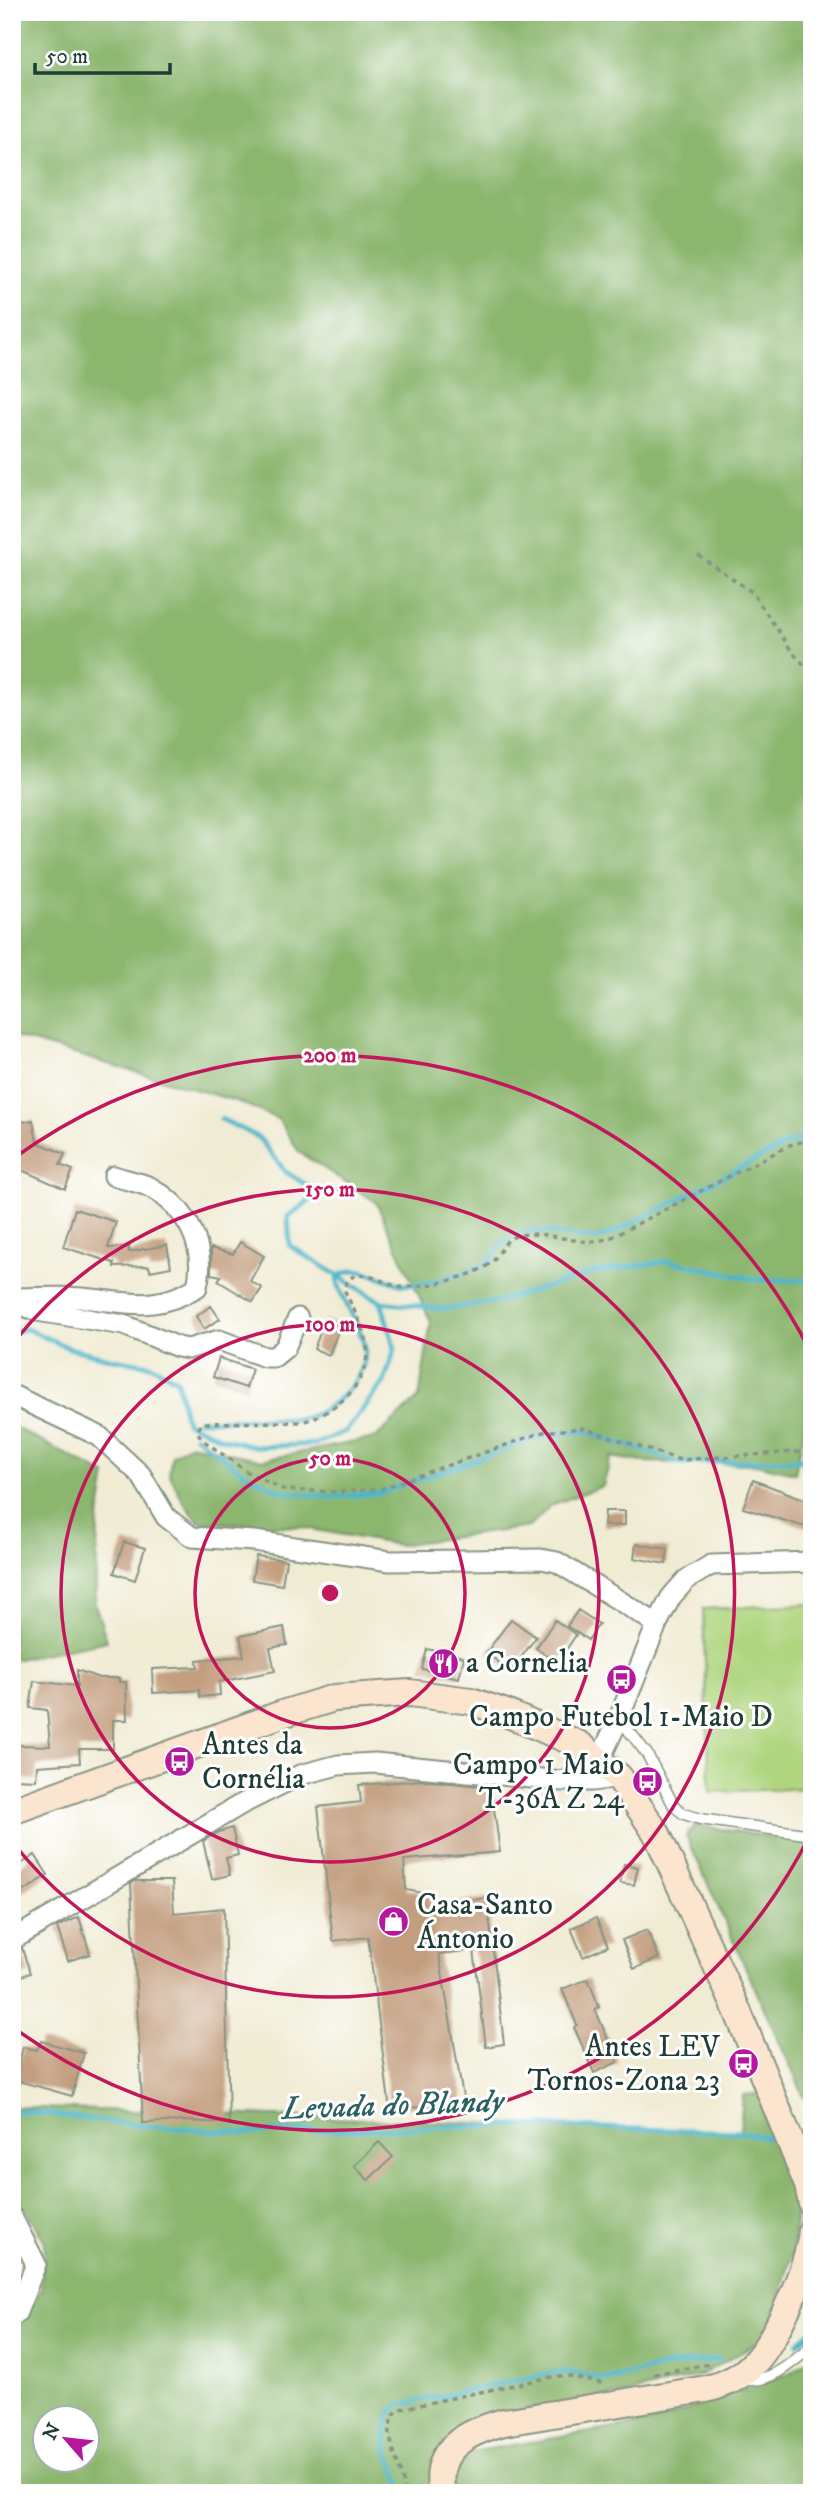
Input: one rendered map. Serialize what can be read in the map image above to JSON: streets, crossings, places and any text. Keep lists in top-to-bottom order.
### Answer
{
  "water": ["Levada do Blandy"],
  "places": {
    "restaurant": ["a Cornelia"],
    "bus stop": [
      "Campo Futebol 1-Maio D",
      "Antes da Cornélia",
      "Campo 1 Maio T-36A Z 24",
      "Antes LEV Tornos-Zona 23"
    ],
    "shop": ["Casa-Santo Ántonio"]
  },
  "scale_bar": "50 m",
  "north": "top left",
  "rings": [
    "200 m",
    "150 m",
    "100 m",
    "50 m"
  ]
}
